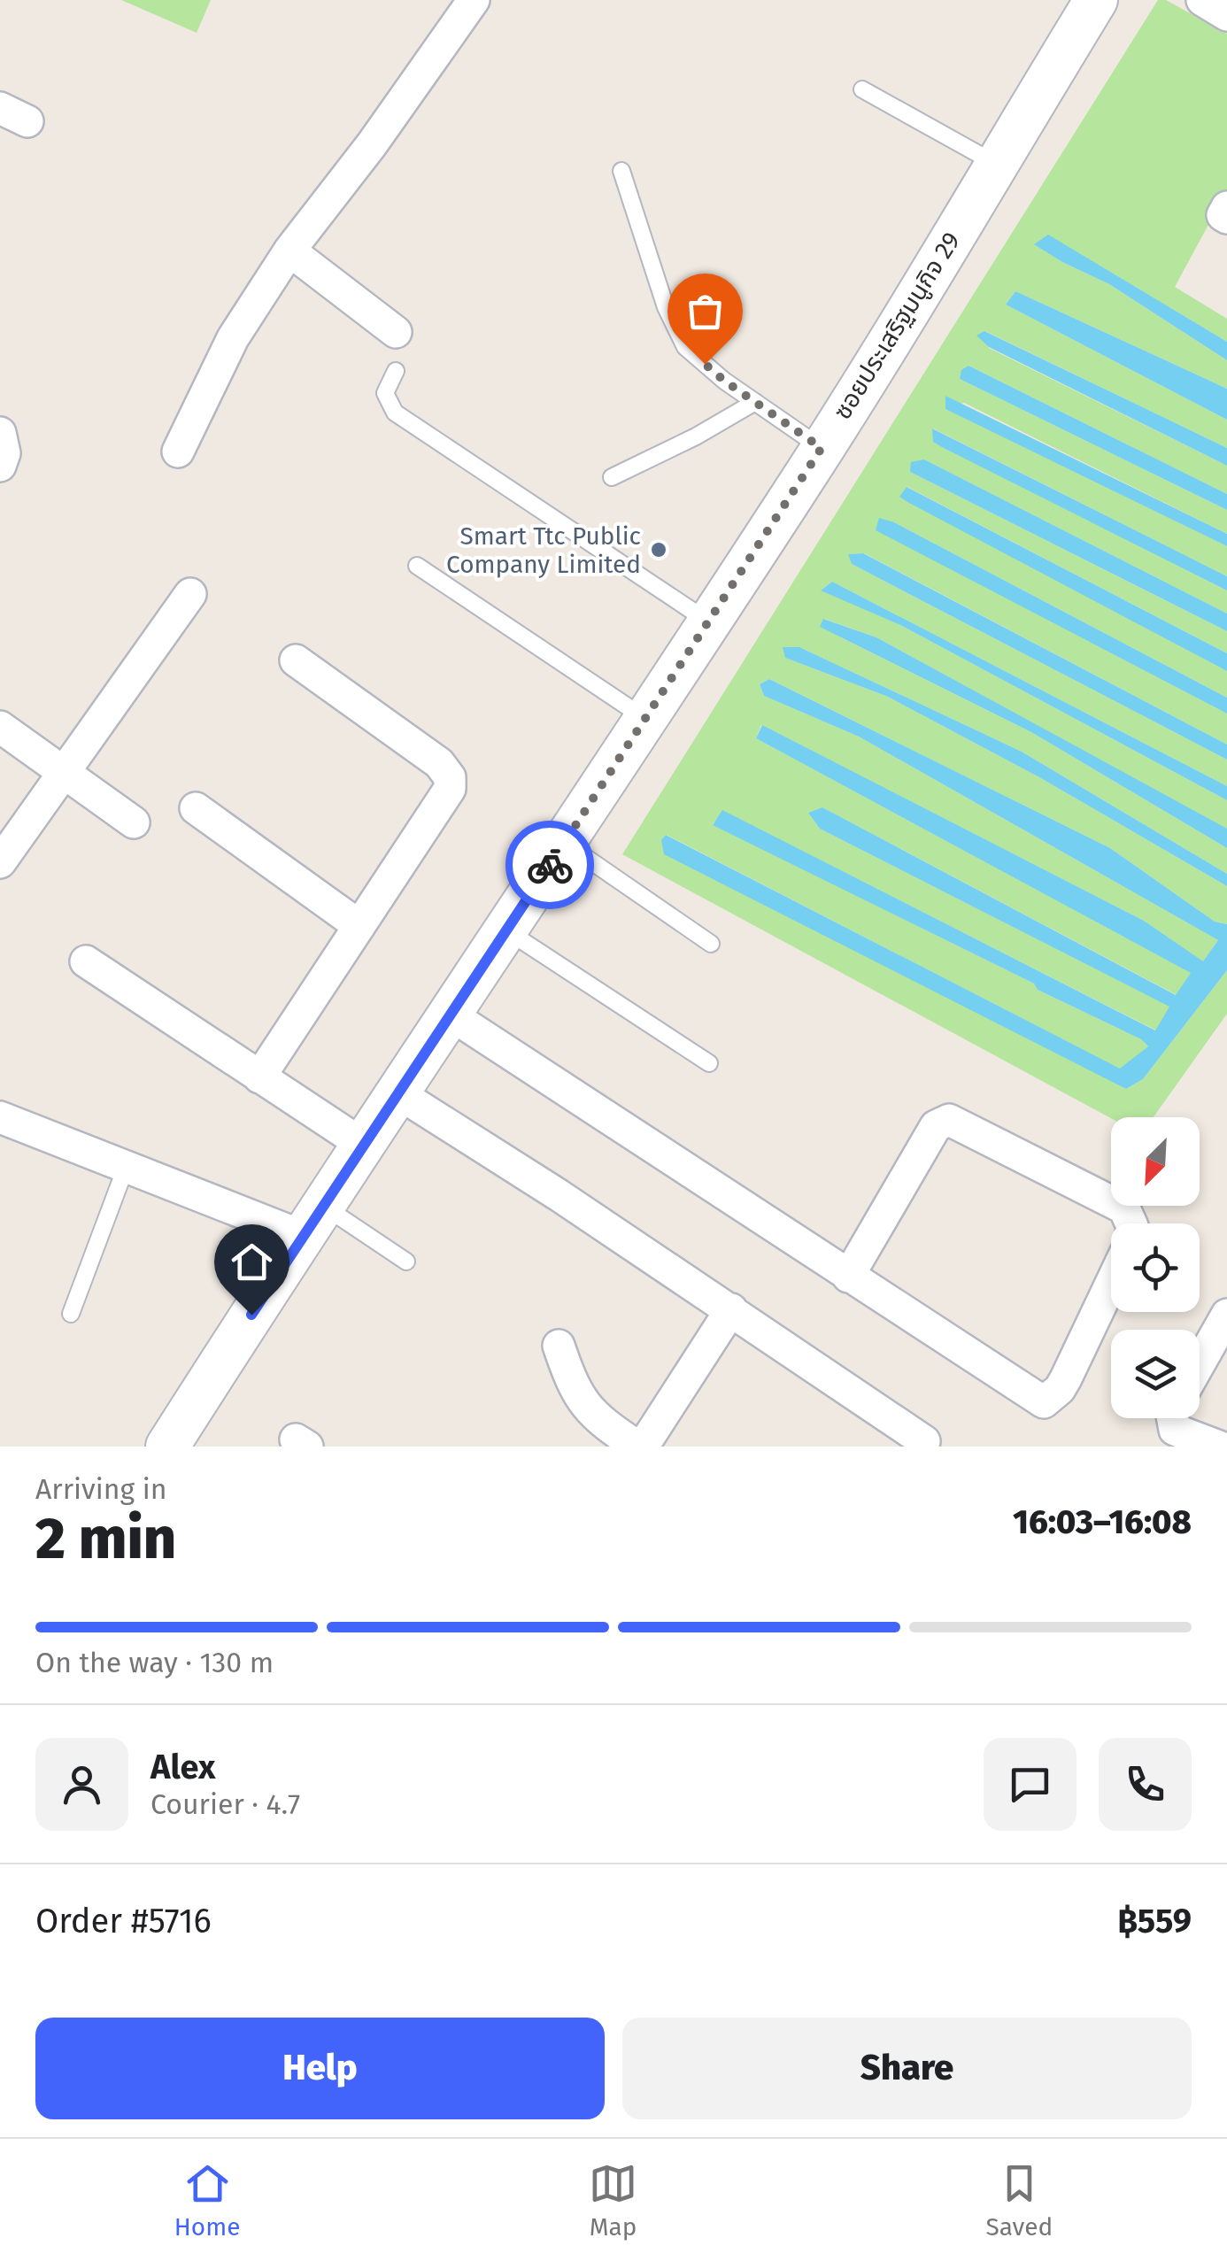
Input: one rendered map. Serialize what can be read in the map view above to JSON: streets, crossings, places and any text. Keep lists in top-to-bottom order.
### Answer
{
  "streets": {
    "street": ["ซอยประเสริฐมนูกิจ 29"]
  },
  "places": ["Smart Ttc Public Company Limited"],
  "north": "bottom left",
  "page": {
    "heading": ["2 min", "Arriving in", "16:03–16:08"],
    "panel": [
      "Alex",
      "Courier · 4.7",
      "Order #5716",
      "฿559"
    ],
    "bar": "On the way · 130 m",
    "buttons": ["Help", "Share"],
    "tabs": ["Home", "Map", "Saved"]
  }
}
